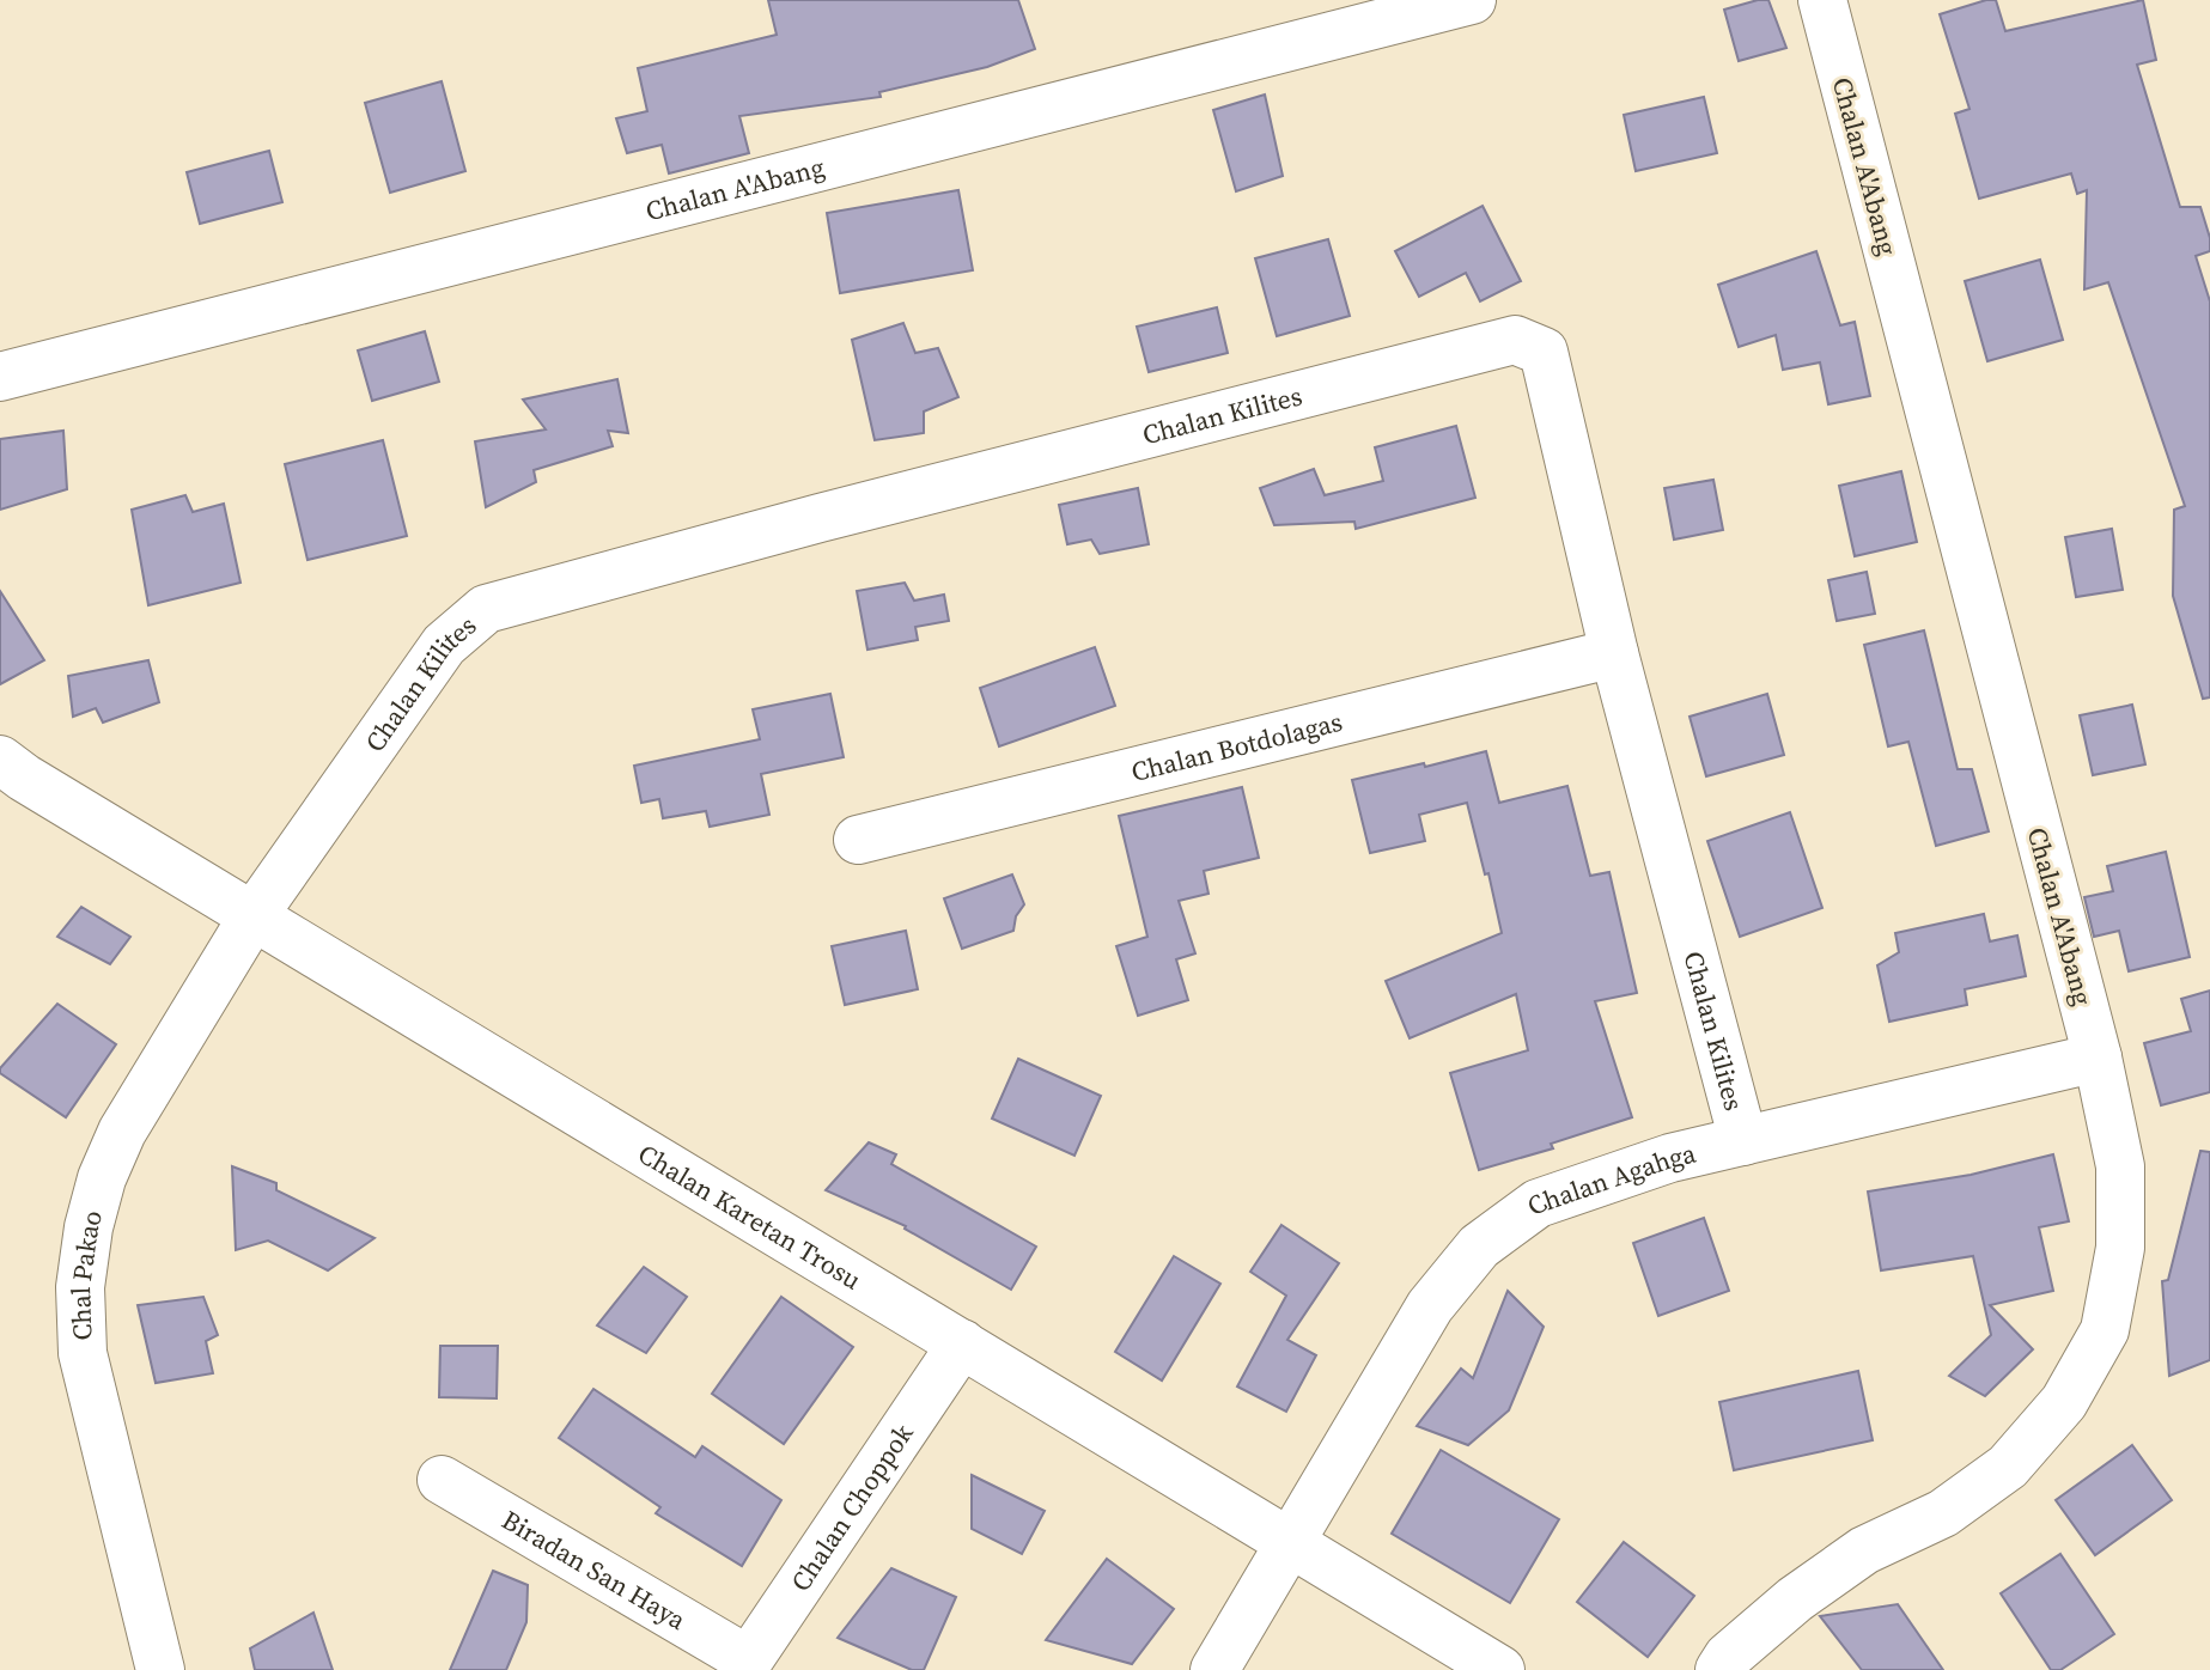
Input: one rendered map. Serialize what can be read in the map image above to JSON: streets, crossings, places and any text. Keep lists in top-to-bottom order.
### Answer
{
  "streets": {
    "street": [
      "Chalan A'Abang",
      "Chalan Kilites",
      "Chalan Botdolagas",
      "Chalan Agahga",
      "Chalan Karetan Trosu",
      "Chal Pakao",
      "Chalan Choppok",
      "Biradan San Haya"
    ]
  },
  "crossings": [
    ["Chalan A'Abang", "Chalan Agahga"],
    ["Chalan Kilites", "Chalan Botdolagas"],
    ["Chalan Kilites", "Chalan Agahga"],
    ["Chalan Kilites", "Chalan Karetan Trosu"],
    ["Chalan Kilites", "Chal Pakao"],
    ["Chalan Agahga", "Chalan Karetan Trosu"],
    ["Chalan Karetan Trosu", "Chal Pakao"],
    ["Chalan Karetan Trosu", "Chalan Choppok"],
    ["Chalan Choppok", "Biradan San Haya"]
  ]
}
